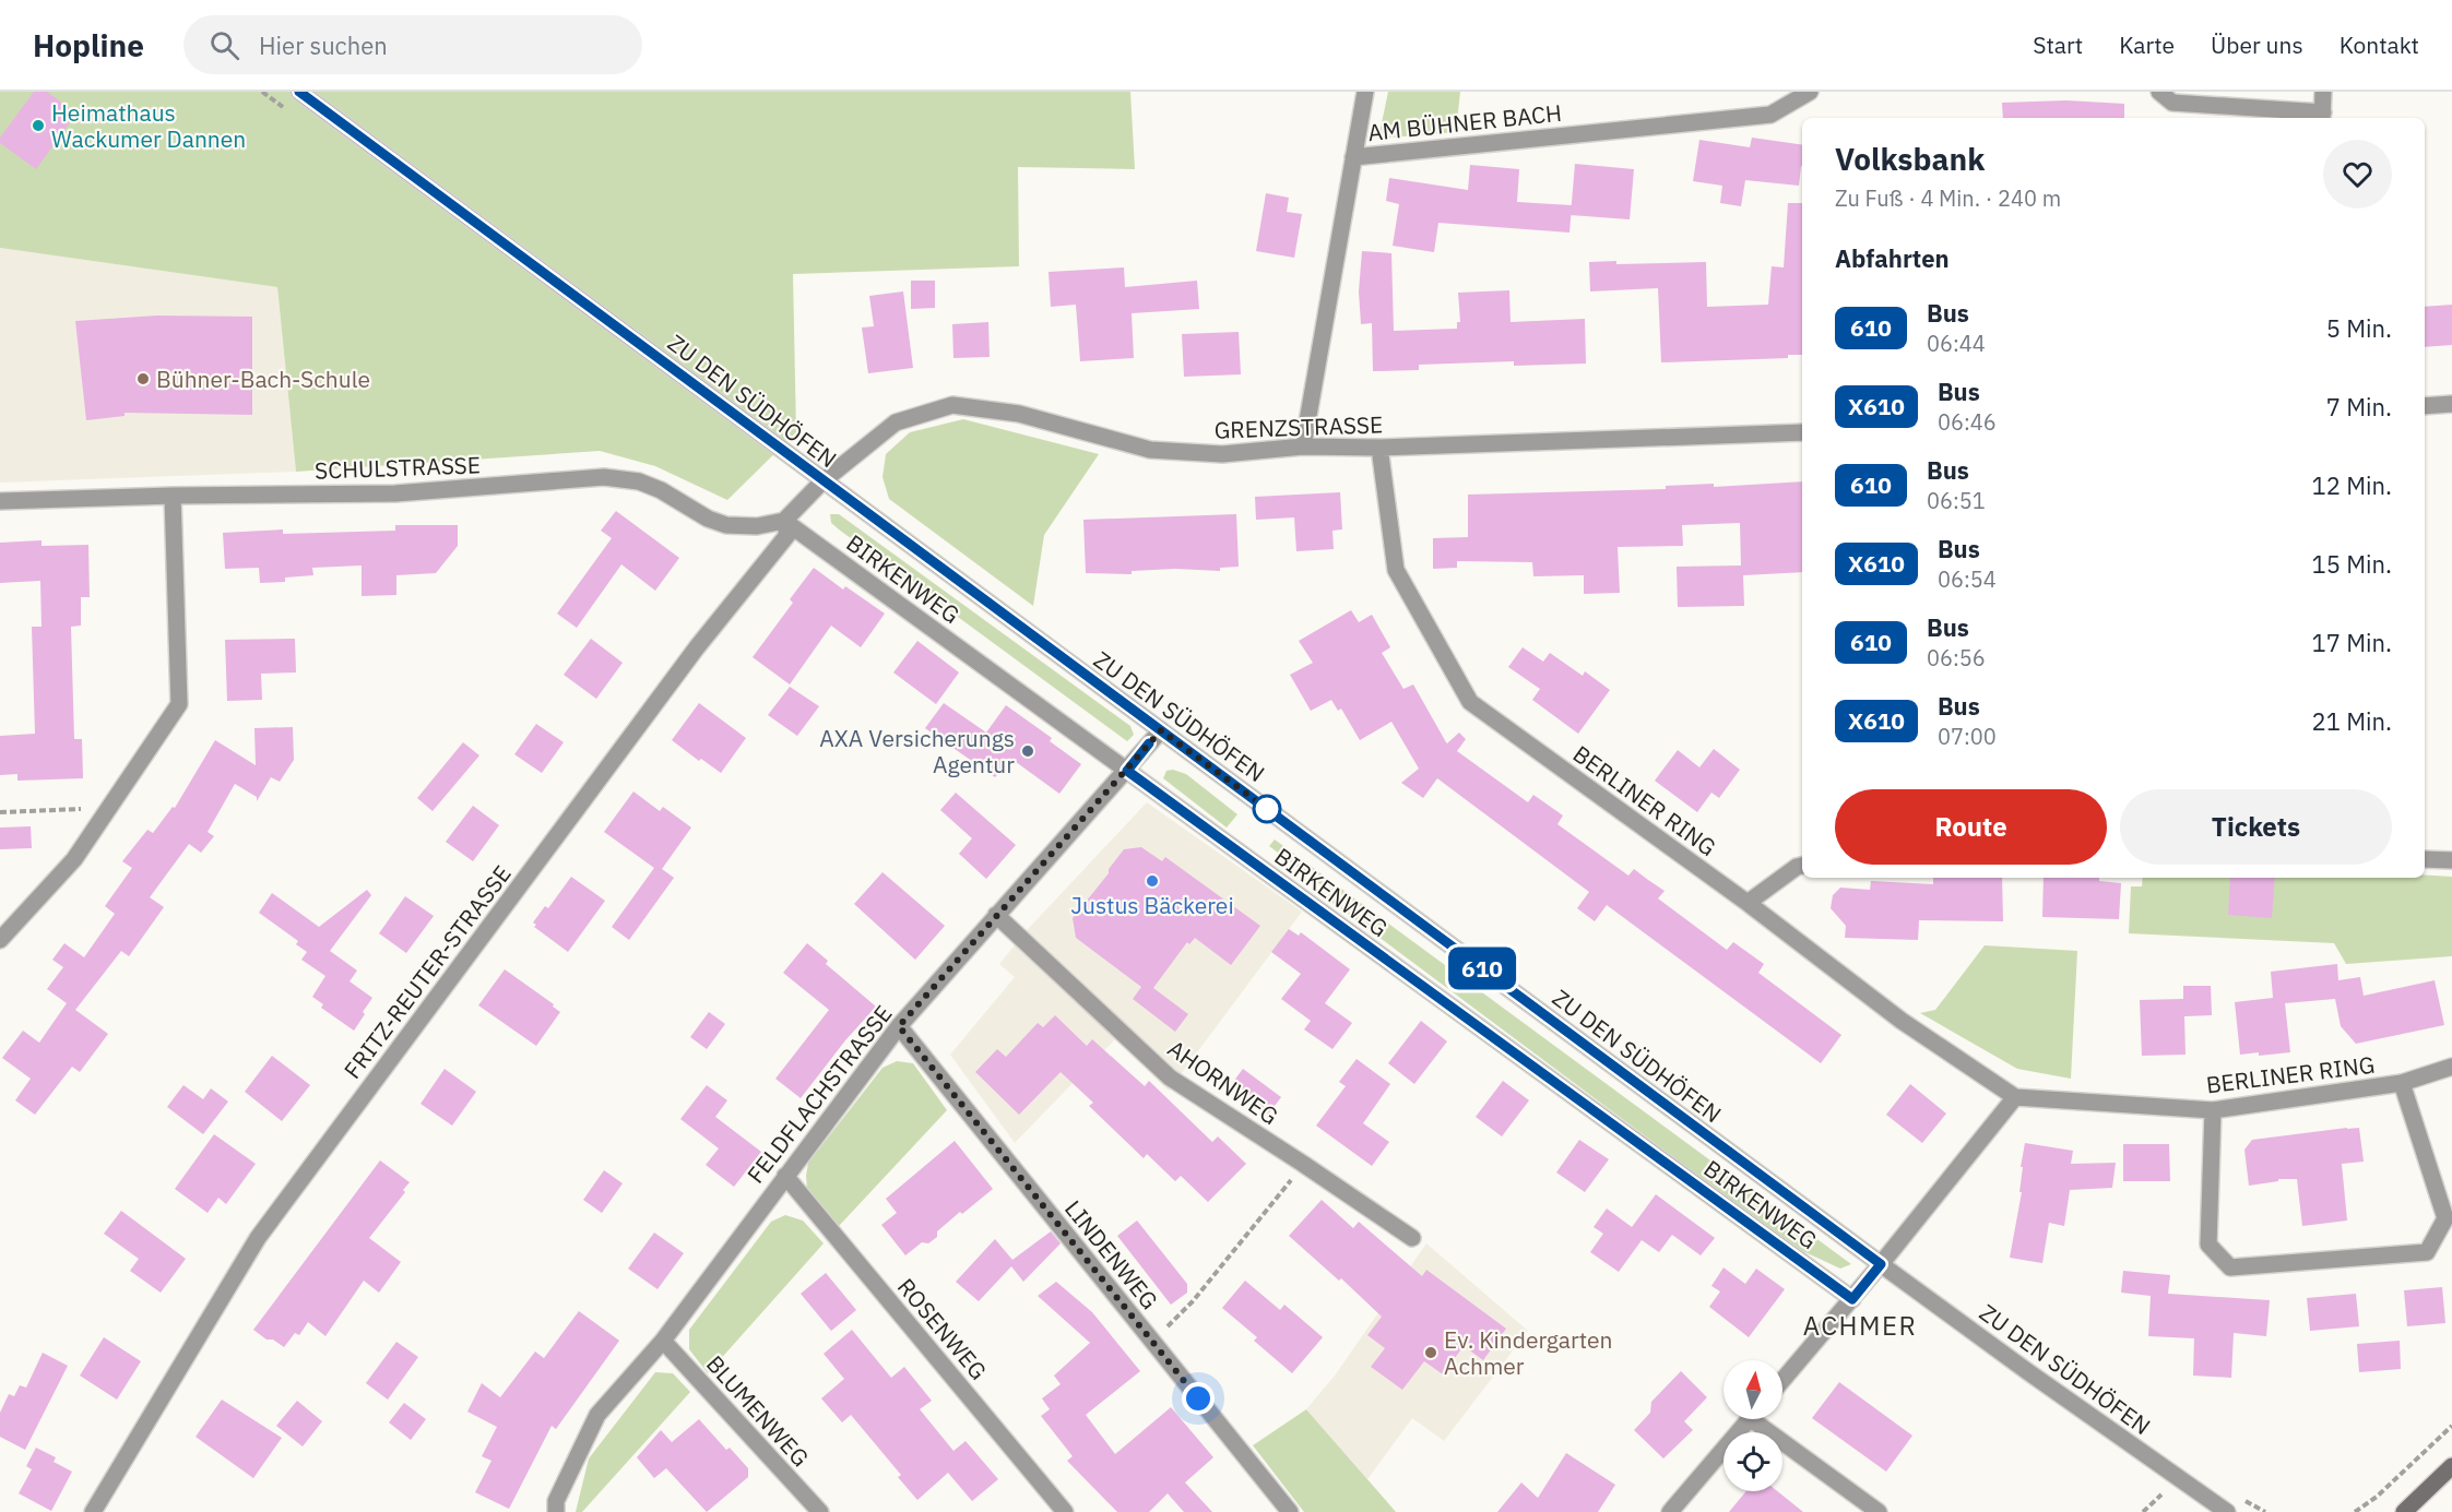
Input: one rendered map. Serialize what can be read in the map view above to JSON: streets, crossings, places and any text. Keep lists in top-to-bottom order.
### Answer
{
  "streets": {
    "street": [
      "AM BÜHNER BACH",
      "ZU DEN SÜDHÖFEN",
      "GRENZSTRASSE",
      "SCHULSTRASSE",
      "BIRKENWEG",
      "BERLINER RING",
      "FRITZ-REUTER-STRASSE",
      "AHORNWEG",
      "FELDFLACHSTRASSE",
      "LINDENWEG",
      "ROSENWEG",
      "BLUMENWEG"
    ]
  },
  "crossings": [
    ["AM BÜHNER BACH", "GRENZSTRASSE"],
    ["ZU DEN SÜDHÖFEN", "GRENZSTRASSE"],
    ["ZU DEN SÜDHÖFEN", "FRITZ-REUTER-STRASSE"],
    ["ZU DEN SÜDHÖFEN", "FELDFLACHSTRASSE"],
    ["GRENZSTRASSE", "BERLINER RING"],
    ["GRENZSTRASSE", "FRITZ-REUTER-STRASSE"],
    ["SCHULSTRASSE", "BIRKENWEG"],
    ["SCHULSTRASSE", "FRITZ-REUTER-STRASSE"],
    ["BIRKENWEG", "FRITZ-REUTER-STRASSE"],
    ["BIRKENWEG", "FELDFLACHSTRASSE"],
    ["AHORNWEG", "FELDFLACHSTRASSE"],
    ["FELDFLACHSTRASSE", "LINDENWEG"],
    ["FELDFLACHSTRASSE", "ROSENWEG"],
    ["FELDFLACHSTRASSE", "BLUMENWEG"]
  ],
  "districts": ["ACHMER"],
  "places": [
    "Heimathaus Wackumer Dannen",
    "Bühner-Bach-Schule",
    "AXA Versicherungs Agentur",
    "Justus Bäckerei",
    "Ev. Kindergarten Achmer"
  ],
  "lines": ["bus line 610"],
  "north": "top",
  "page": {
    "header": "Hopline",
    "search": "Hier suchen",
    "nav": [
      "Start",
      "Karte",
      "Über uns",
      "Kontakt"
    ],
    "on_map": "610",
    "heading": [
      ["Volksbank", "Zu Fuß · 4 Min. · 240 m"],
      "Abfahrten"
    ],
    "list": [
      {
        "mark": "610",
        "name": "Bus",
        "note": "06:44",
        "value": "5 Min."
      },
      {
        "mark": "X610",
        "name": "Bus",
        "note": "06:46",
        "value": "7 Min."
      },
      {
        "mark": "610",
        "name": "Bus",
        "note": "06:51",
        "value": "12 Min."
      },
      {
        "mark": "X610",
        "name": "Bus",
        "note": "06:54",
        "value": "15 Min."
      },
      {
        "mark": "610",
        "name": "Bus",
        "note": "06:56",
        "value": "17 Min."
      },
      {
        "mark": "X610",
        "name": "Bus",
        "note": "07:00",
        "value": "21 Min."
      }
    ],
    "buttons": ["Route", "Tickets"]
  }
}
